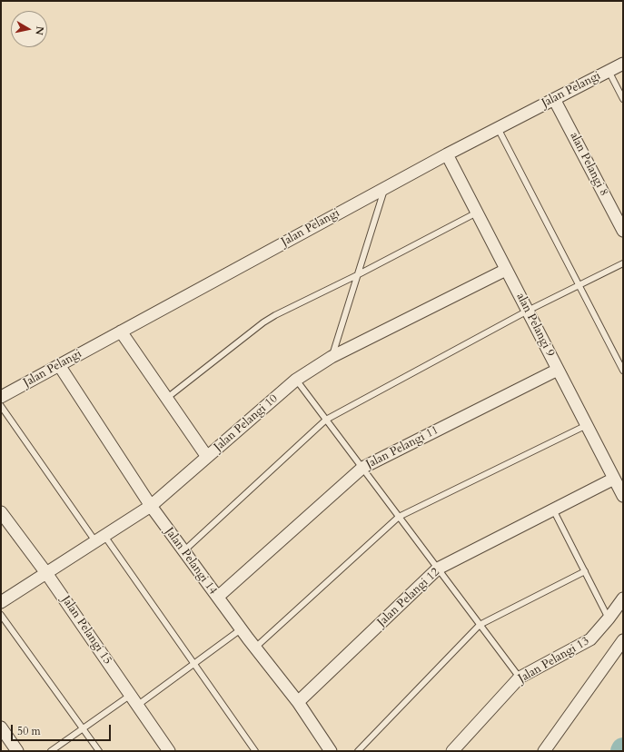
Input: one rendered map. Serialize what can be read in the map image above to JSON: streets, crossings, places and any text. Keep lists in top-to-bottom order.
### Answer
{
  "streets": {
    "street": [
      "Jalan Pelangi",
      "alan Pelangi 8",
      "alan Pelangi 9",
      "Jalan Pelangi 10",
      "Jalan Pelangi 11",
      "Jalan Pelangi 14",
      "Jalan Pelangi 12",
      "Jalan Pelangi 15",
      "Jalan Pelangi 13"
    ]
  },
  "crossings": [
    ["Jalan Pelangi", "alan Pelangi 8"],
    ["Jalan Pelangi", "alan Pelangi 9"],
    ["Jalan Pelangi", "Jalan Pelangi 14"],
    ["alan Pelangi 9", "Jalan Pelangi 10"],
    ["alan Pelangi 9", "Jalan Pelangi 11"],
    ["alan Pelangi 9", "Jalan Pelangi 12"],
    ["Jalan Pelangi 10", "Jalan Pelangi 14"],
    ["Jalan Pelangi 10", "Jalan Pelangi 15"],
    ["Jalan Pelangi 11", "Jalan Pelangi 14"],
    ["Jalan Pelangi 14", "Jalan Pelangi 12"]
  ],
  "scale_bar": "50 m",
  "north": "right"
}
